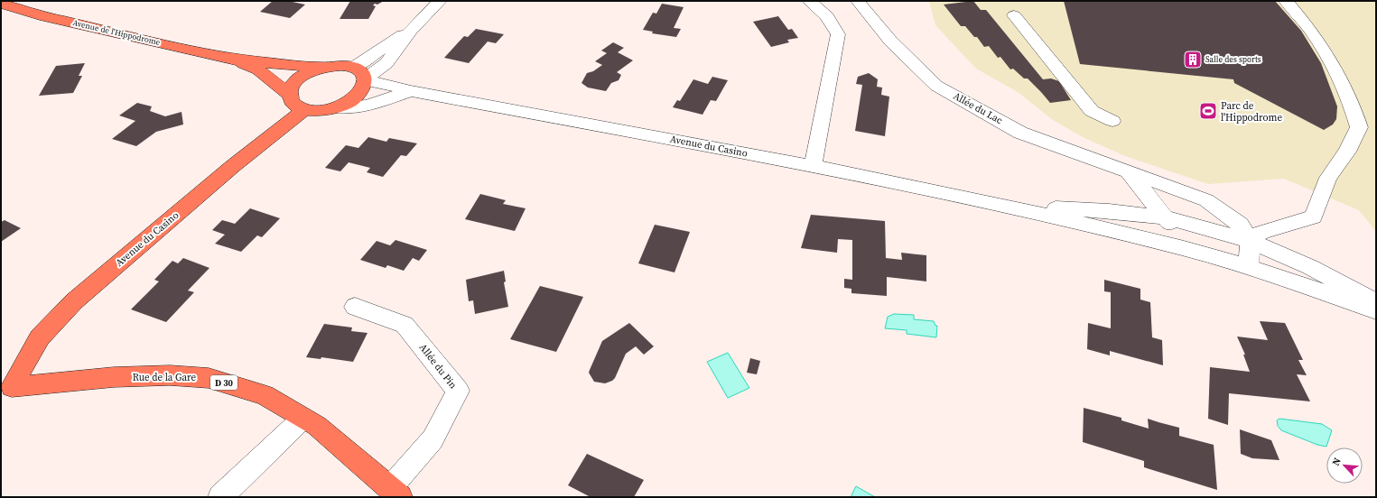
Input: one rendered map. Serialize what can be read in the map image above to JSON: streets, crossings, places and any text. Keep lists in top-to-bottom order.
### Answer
{
  "streets": {
    "main road": [
      "Avenue de l'Hippodrome",
      "Avenue du Casino",
      "Rue de la Gare",
      "D 30"
    ],
    "street": ["Allée du Lac", "Allée du Pin"]
  },
  "crossings": [
    ["Avenue de l'Hippodrome", "Avenue du Casino"],
    ["Avenue du Casino", "Rue de la Gare"],
    ["Allée du Pin", "Rue de la Gare"]
  ],
  "places": {
    "building": ["Salle des sports"],
    "sports": ["Parc de l'Hippodrome"]
  },
  "north": "top left"
}
